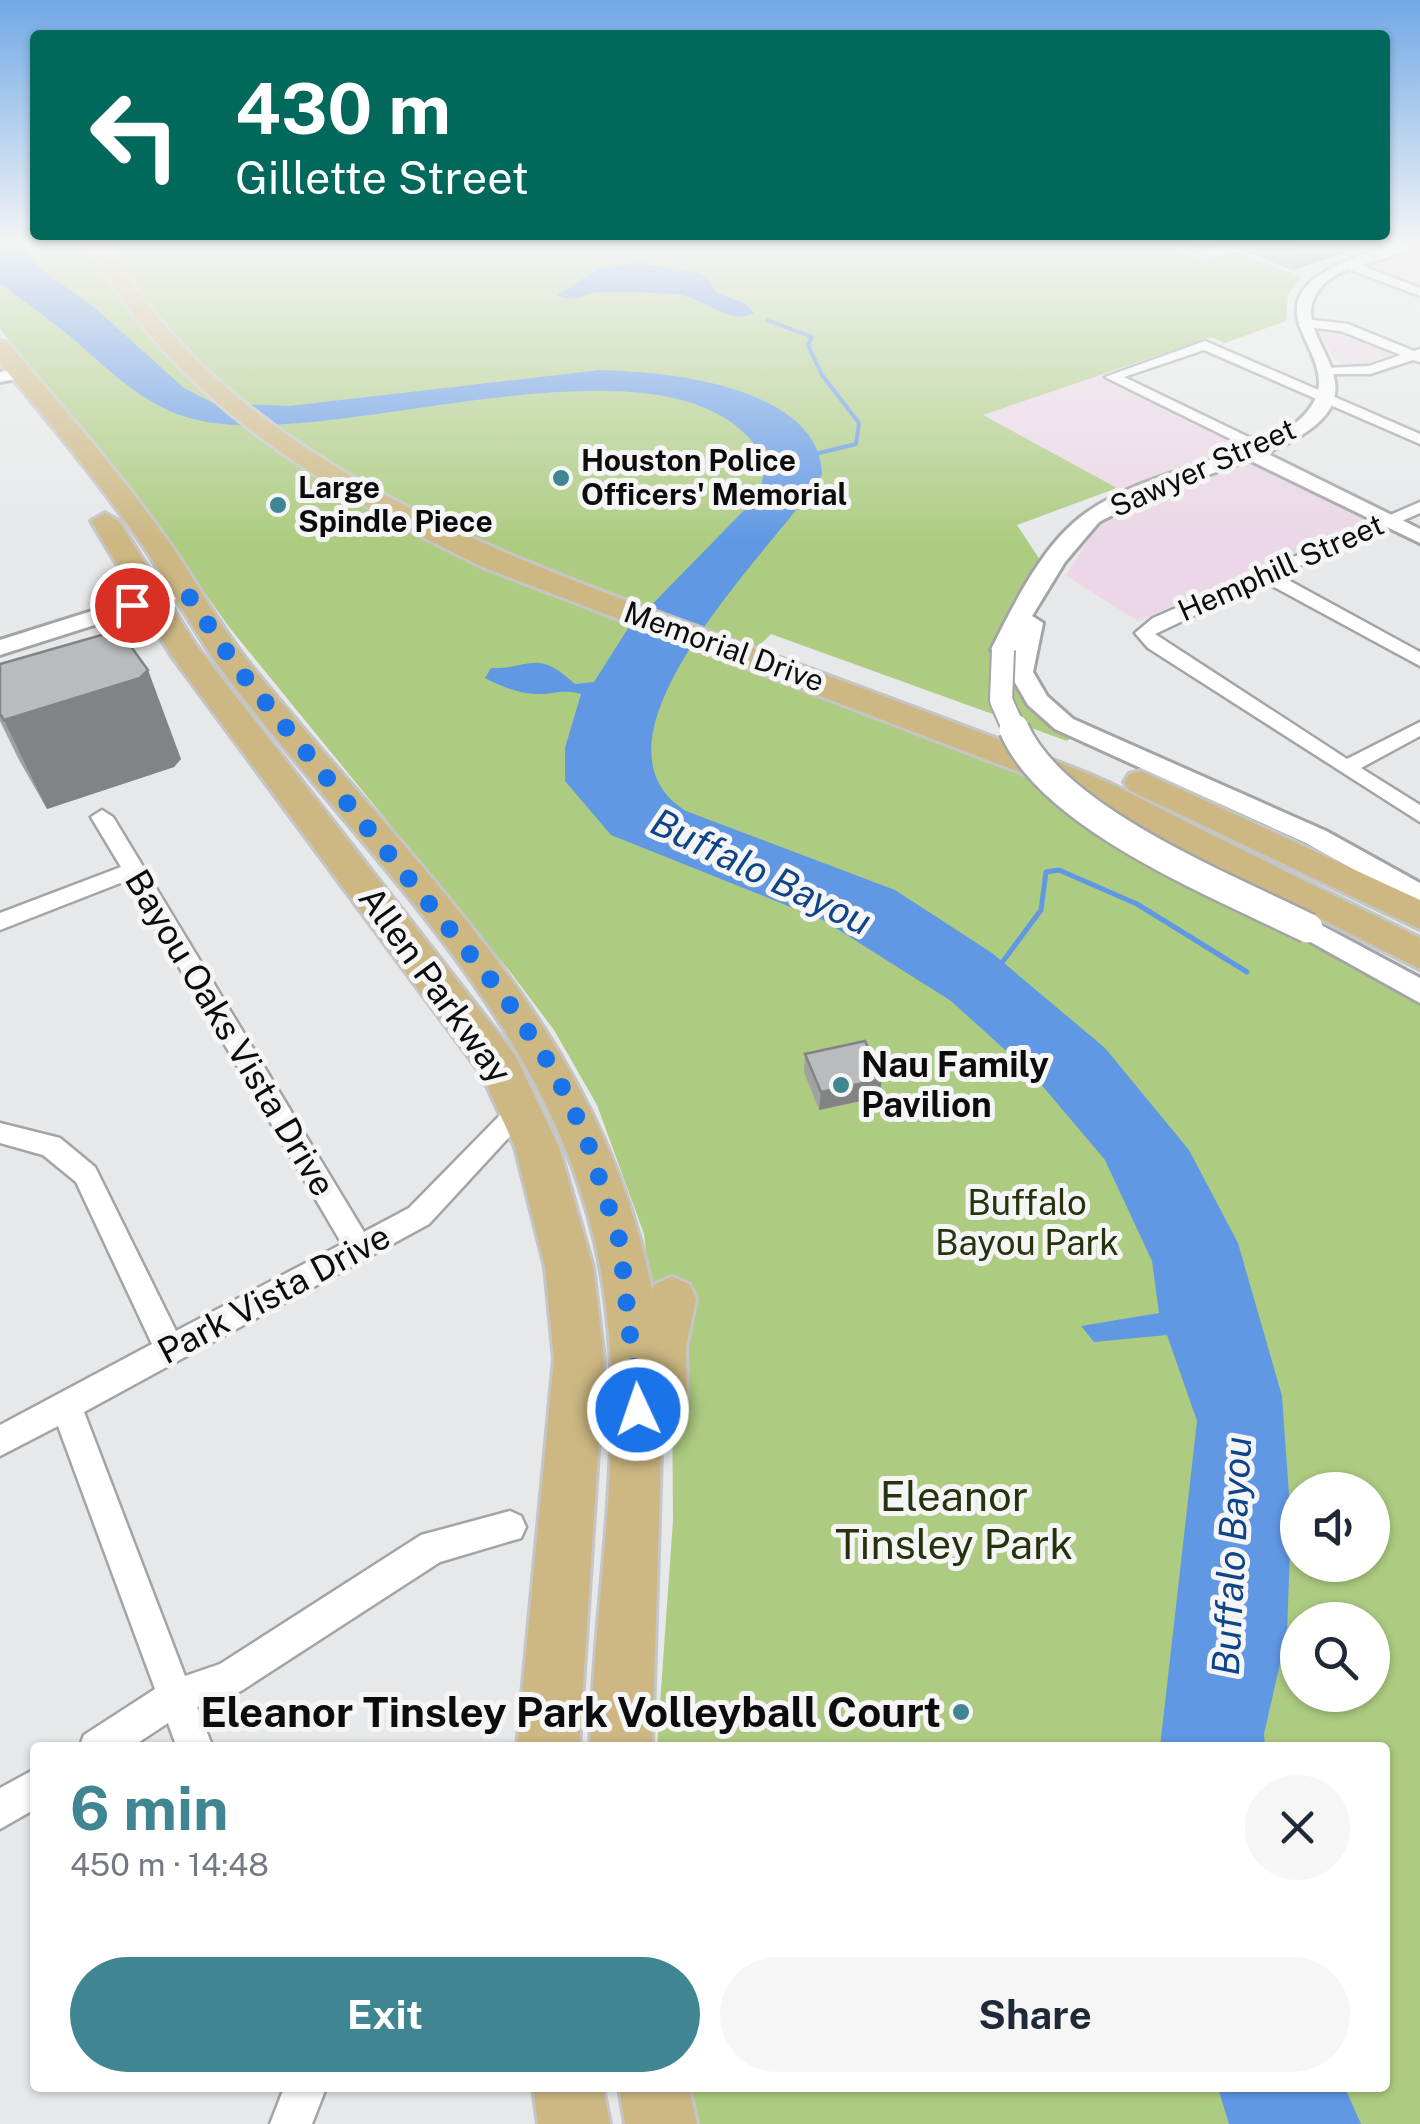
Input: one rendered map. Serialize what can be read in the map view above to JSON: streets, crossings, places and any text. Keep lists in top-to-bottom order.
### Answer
{
  "streets": {
    "main road": ["Memorial Drive", "Allen Parkway"],
    "street": [
      "Sawyer Street",
      "Hemphill Street",
      "Bayou Oaks Vista Drive",
      "Park Vista Drive"
    ]
  },
  "crossings": [
    ["Allen Parkway", "Park Vista Drive"],
    ["Bayou Oaks Vista Drive", "Park Vista Drive"]
  ],
  "water": ["Buffalo Bayou"],
  "parks": ["Buffalo Bayou Park", "Eleanor Tinsley Park"],
  "places": [
    "Houston Police Officers' Memorial",
    "Large Spindle Piece",
    "Nau Family Pavilion",
    "Eleanor Tinsley Park Volleyball Court"
  ],
  "page": {
    "turn": ["430 m", "Gillette Street"],
    "heading": ["6 min", "450 m · 14:48"],
    "buttons": ["Exit", "Share"]
  }
}
